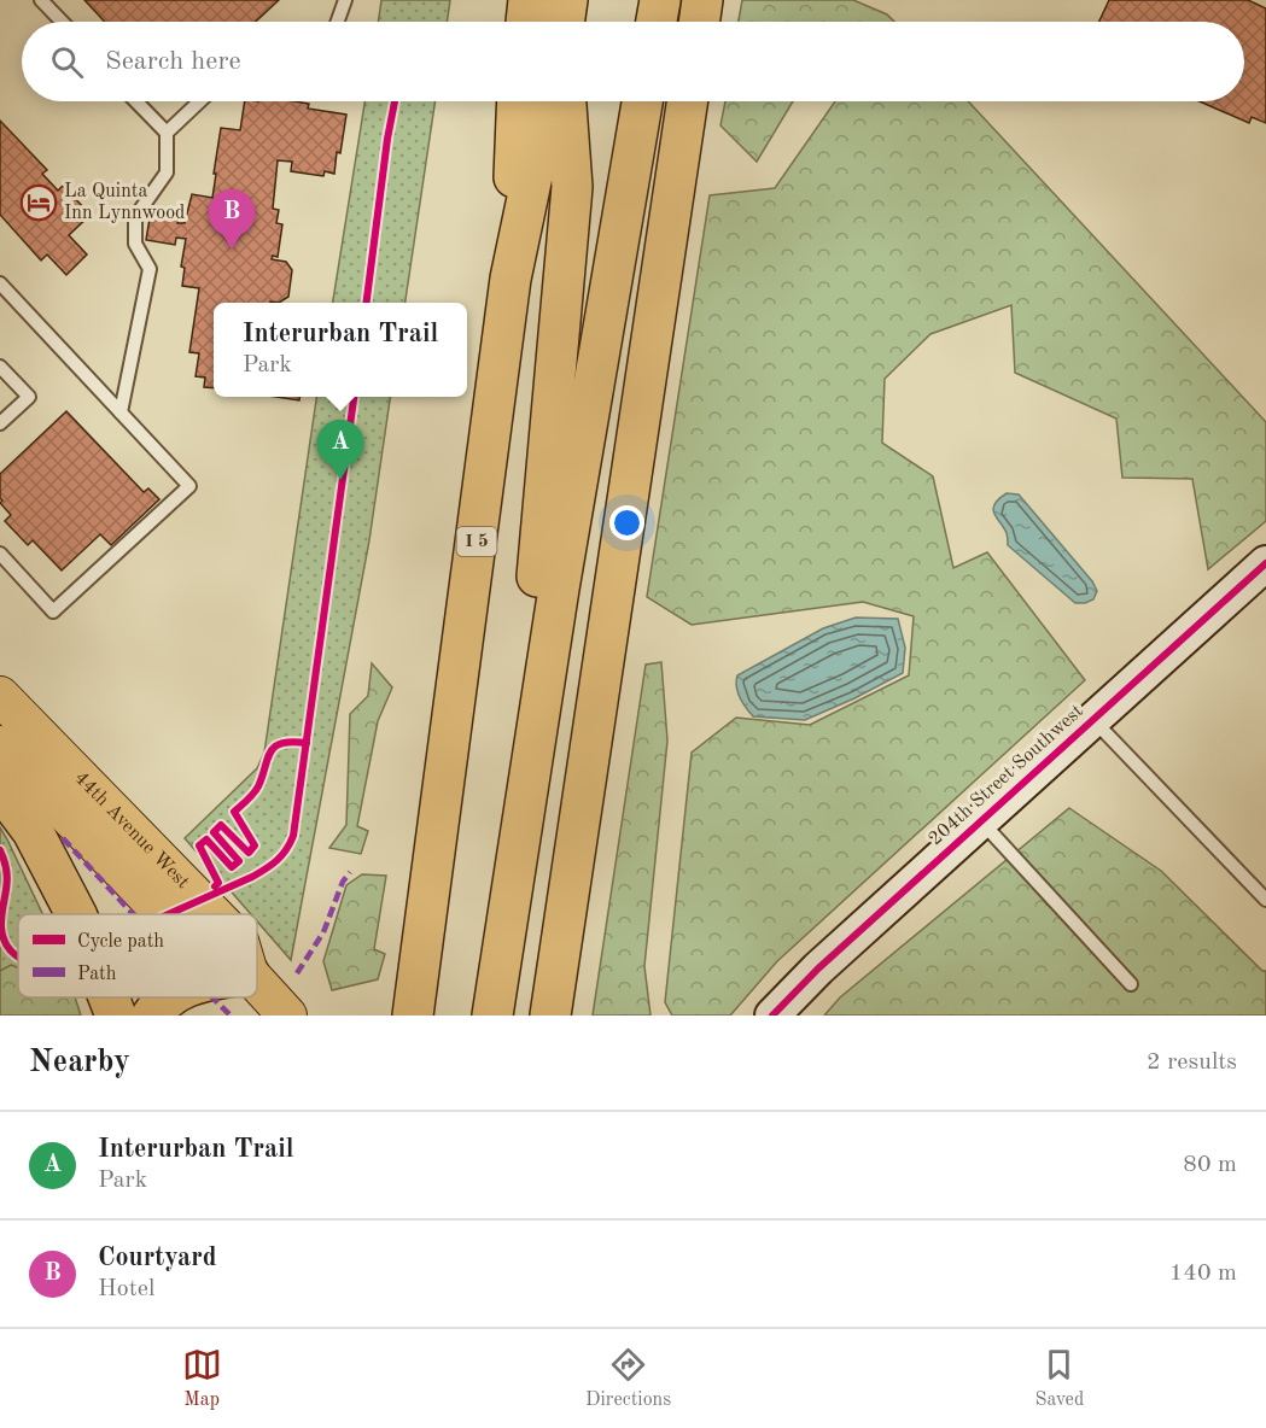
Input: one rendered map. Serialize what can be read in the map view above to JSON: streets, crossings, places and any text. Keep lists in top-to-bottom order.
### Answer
{
  "streets": {
    "highway": ["I 5"],
    "main road": ["44th Avenue West"],
    "street": ["204th Street Southwest"]
  },
  "places": {
    "hotel": ["La Quinta Inn Lynnwood"]
  },
  "legend": ["Cycle path", "Path"],
  "page": {
    "search": "Search here",
    "pins": ["B", "A"],
    "popup": ["Interurban Trail", "Park"],
    "heading": ["Nearby", "2 results"],
    "list": [
      {
        "mark": "A",
        "name": "Interurban Trail",
        "note": "Park",
        "value": "80 m"
      },
      {
        "mark": "B",
        "name": "Courtyard",
        "note": "Hotel",
        "value": "140 m"
      }
    ],
    "nav": ["Map", "Directions", "Saved"]
  }
}
